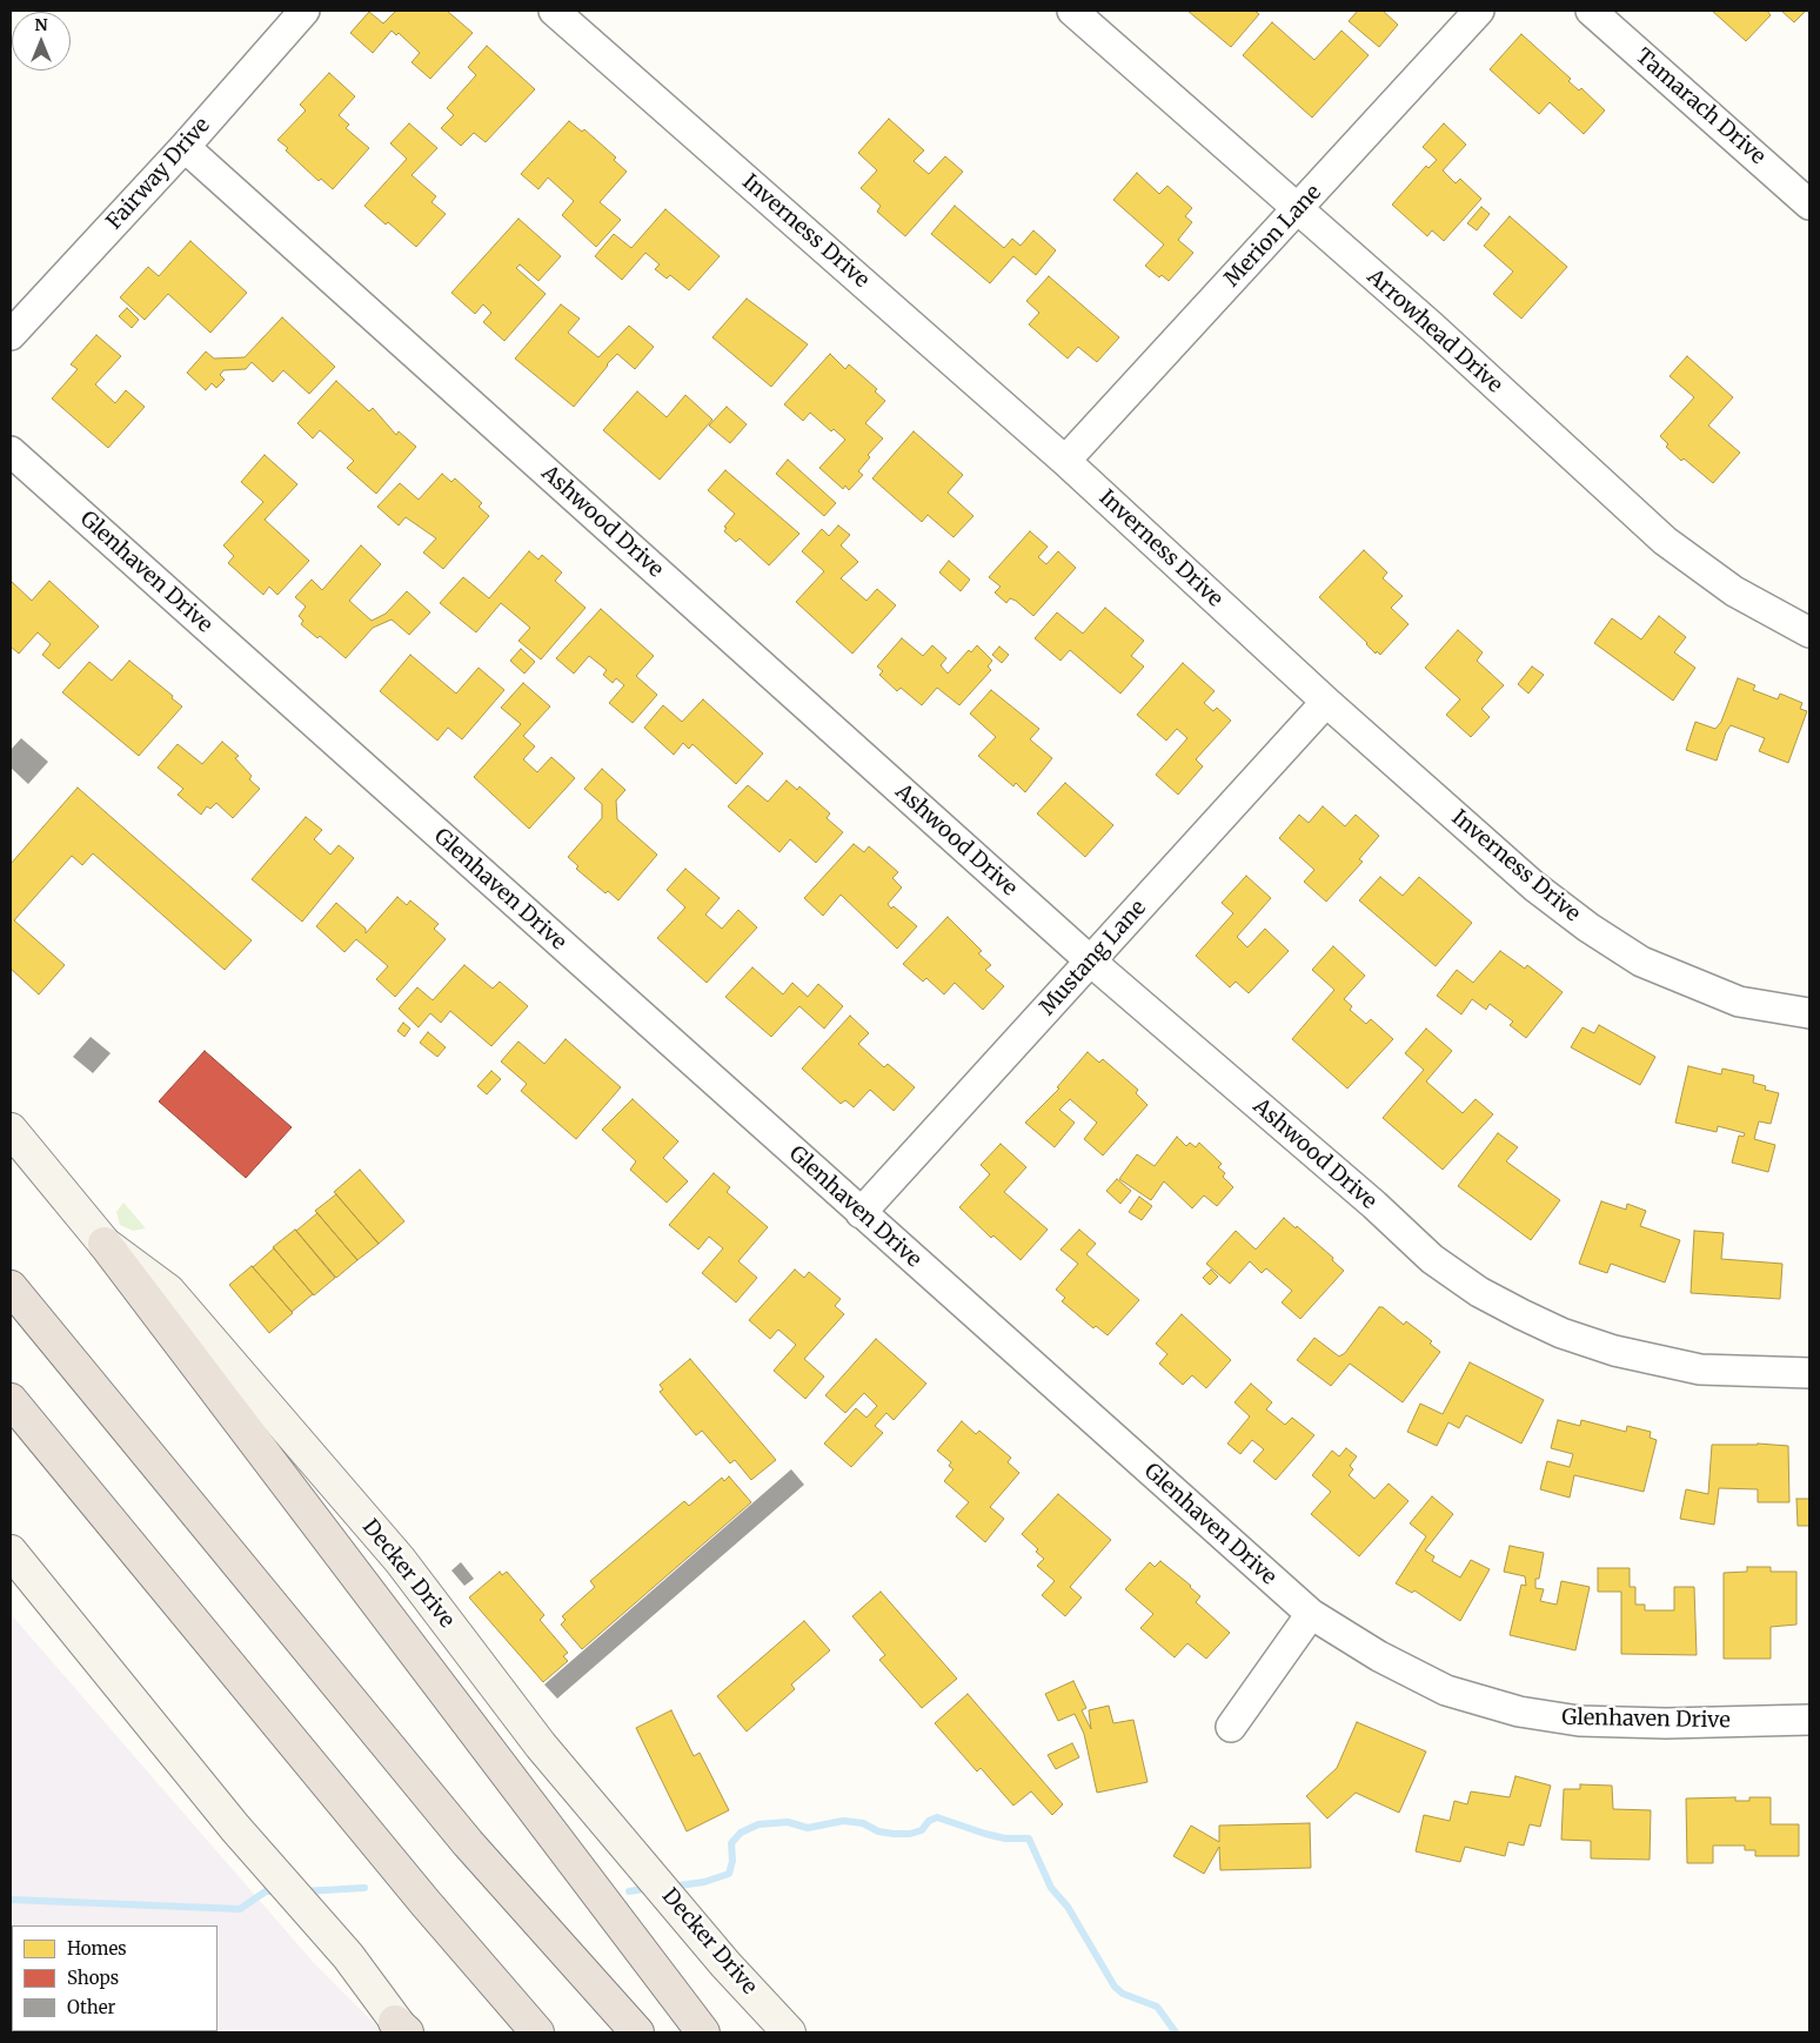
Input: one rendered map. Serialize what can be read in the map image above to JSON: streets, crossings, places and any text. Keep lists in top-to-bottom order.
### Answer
{
  "streets": {
    "main road": ["Decker Drive"],
    "street": [
      "Tamarach Drive",
      "Fairway Drive",
      "Inverness Drive",
      "Merion Lane",
      "Arrowhead Drive",
      "Ashwood Drive",
      "Glenhaven Drive",
      "Mustang Lane"
    ]
  },
  "crossings": [
    ["Fairway Drive", "Ashwood Drive"],
    ["Inverness Drive", "Merion Lane"],
    ["Inverness Drive", "Mustang Lane"],
    ["Merion Lane", "Arrowhead Drive"],
    ["Ashwood Drive", "Mustang Lane"],
    ["Glenhaven Drive", "Mustang Lane"]
  ],
  "legend": ["Homes", "Shops", "Other"],
  "north": "top"
}
